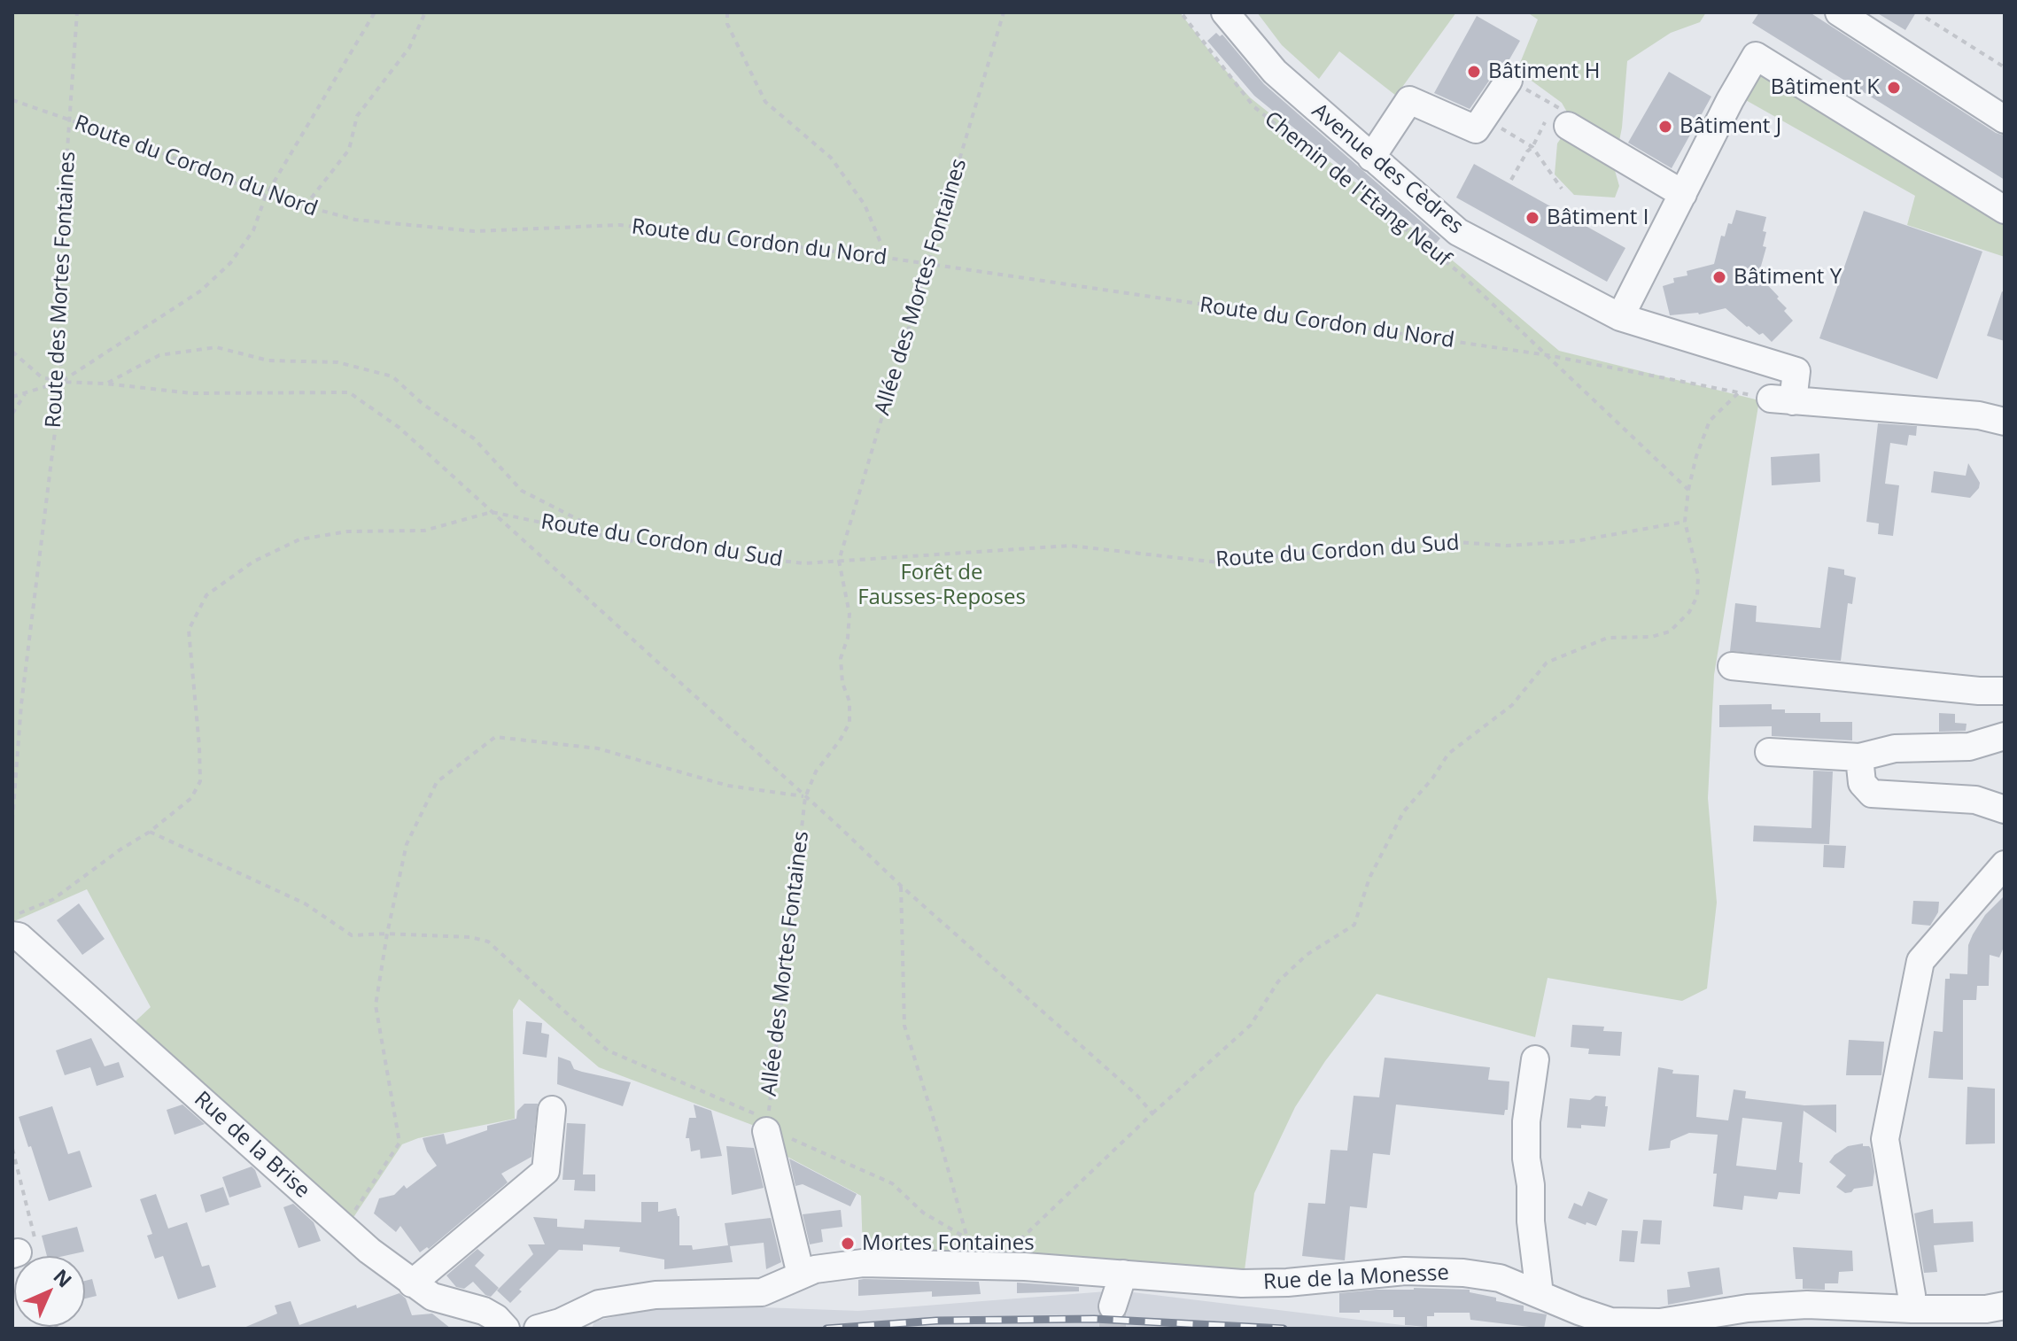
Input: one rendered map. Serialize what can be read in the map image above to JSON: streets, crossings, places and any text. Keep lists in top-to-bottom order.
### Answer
{
  "streets": {
    "street": ["Avenue des Cèdres", "Rue de la Brise", "Rue de la Monesse"],
    "path": [
      "Route du Cordon du Nord",
      "Chemin de l'Etang Neuf",
      "Allée des Mortes Fontaines",
      "Route des Mortes Fontaines",
      "Route du Cordon du Sud"
    ]
  },
  "crossings": [
    ["Route du Cordon du Nord", "Avenue des Cèdres"],
    ["Route du Cordon du Nord", "Chemin de l'Etang Neuf"],
    ["Route du Cordon du Nord", "Allée des Mortes Fontaines"],
    ["Route du Cordon du Nord", "Route des Mortes Fontaines"],
    ["Allée des Mortes Fontaines", "Route du Cordon du Sud"]
  ],
  "parks": ["Forêt de Fausses-Reposes"],
  "places": [
    "Bâtiment H",
    "Bâtiment K",
    "Bâtiment J",
    "Bâtiment I",
    "Bâtiment Y",
    "Mortes Fontaines"
  ],
  "north": "top right"
}
